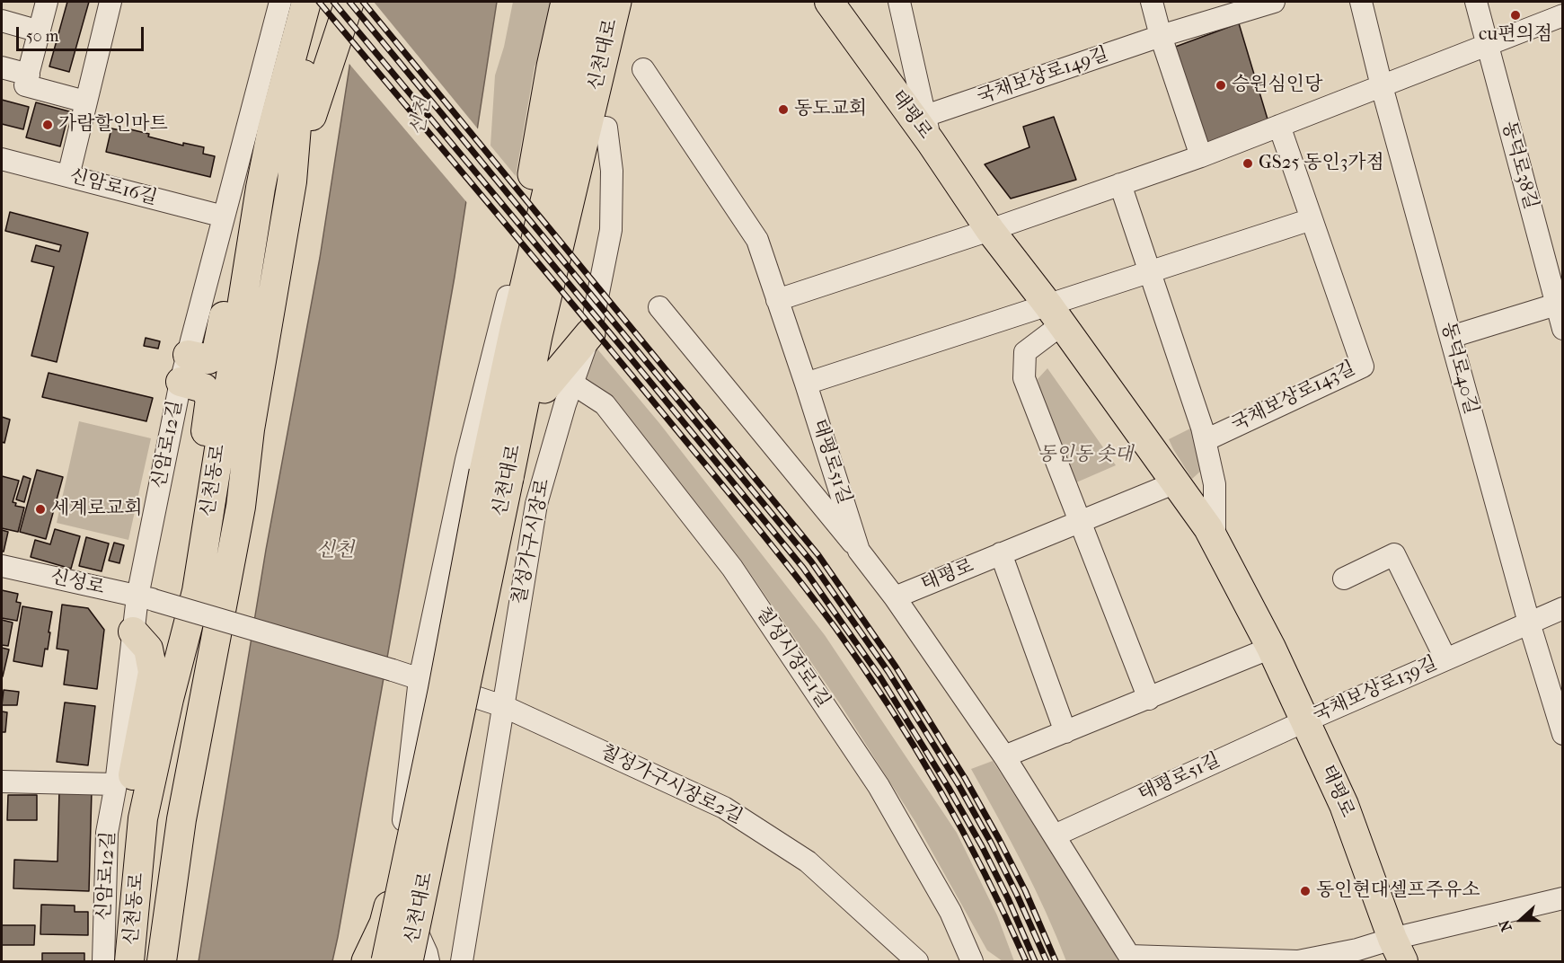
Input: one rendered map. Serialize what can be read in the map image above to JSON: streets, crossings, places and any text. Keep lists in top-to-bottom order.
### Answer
{
  "streets": {
    "highway": ["신천대로"],
    "main road": ["태평로", "신천동로"],
    "street": [
      "국채보상로149길",
      "동덕로38길",
      "신암로16길",
      "동덕로40길",
      "국채보상로143길",
      "신암로12길",
      "태평로51길",
      "칠성가구시장로",
      "신성로",
      "칠성시장로1길",
      "국채보상로139길",
      "칠성가구시장로2길"
    ]
  },
  "crossings": [
    ["국채보상로149길", "태평로"],
    ["태평로", "태평로51길"],
    ["태평로", "국채보상로139길"],
    ["신암로16길", "신암로12길"],
    ["동덕로40길", "국채보상로139길"],
    ["신암로12길", "신성로"],
    ["태평로51길", "국채보상로139길"],
    ["칠성가구시장로", "칠성시장로1길"],
    ["칠성가구시장로", "칠성가구시장로2길"],
    ["신성로", "칠성가구시장로2길"]
  ],
  "water": ["신천"],
  "parks": ["동인동 솟대"],
  "places": [
    "cu편의점",
    "승원심인당",
    "동도교회",
    "가람할인마트",
    "GS25 동인3가점",
    "세계로교회",
    "동인현대셀프주유소"
  ],
  "scale_bar": "50 m",
  "north": "left"
}
